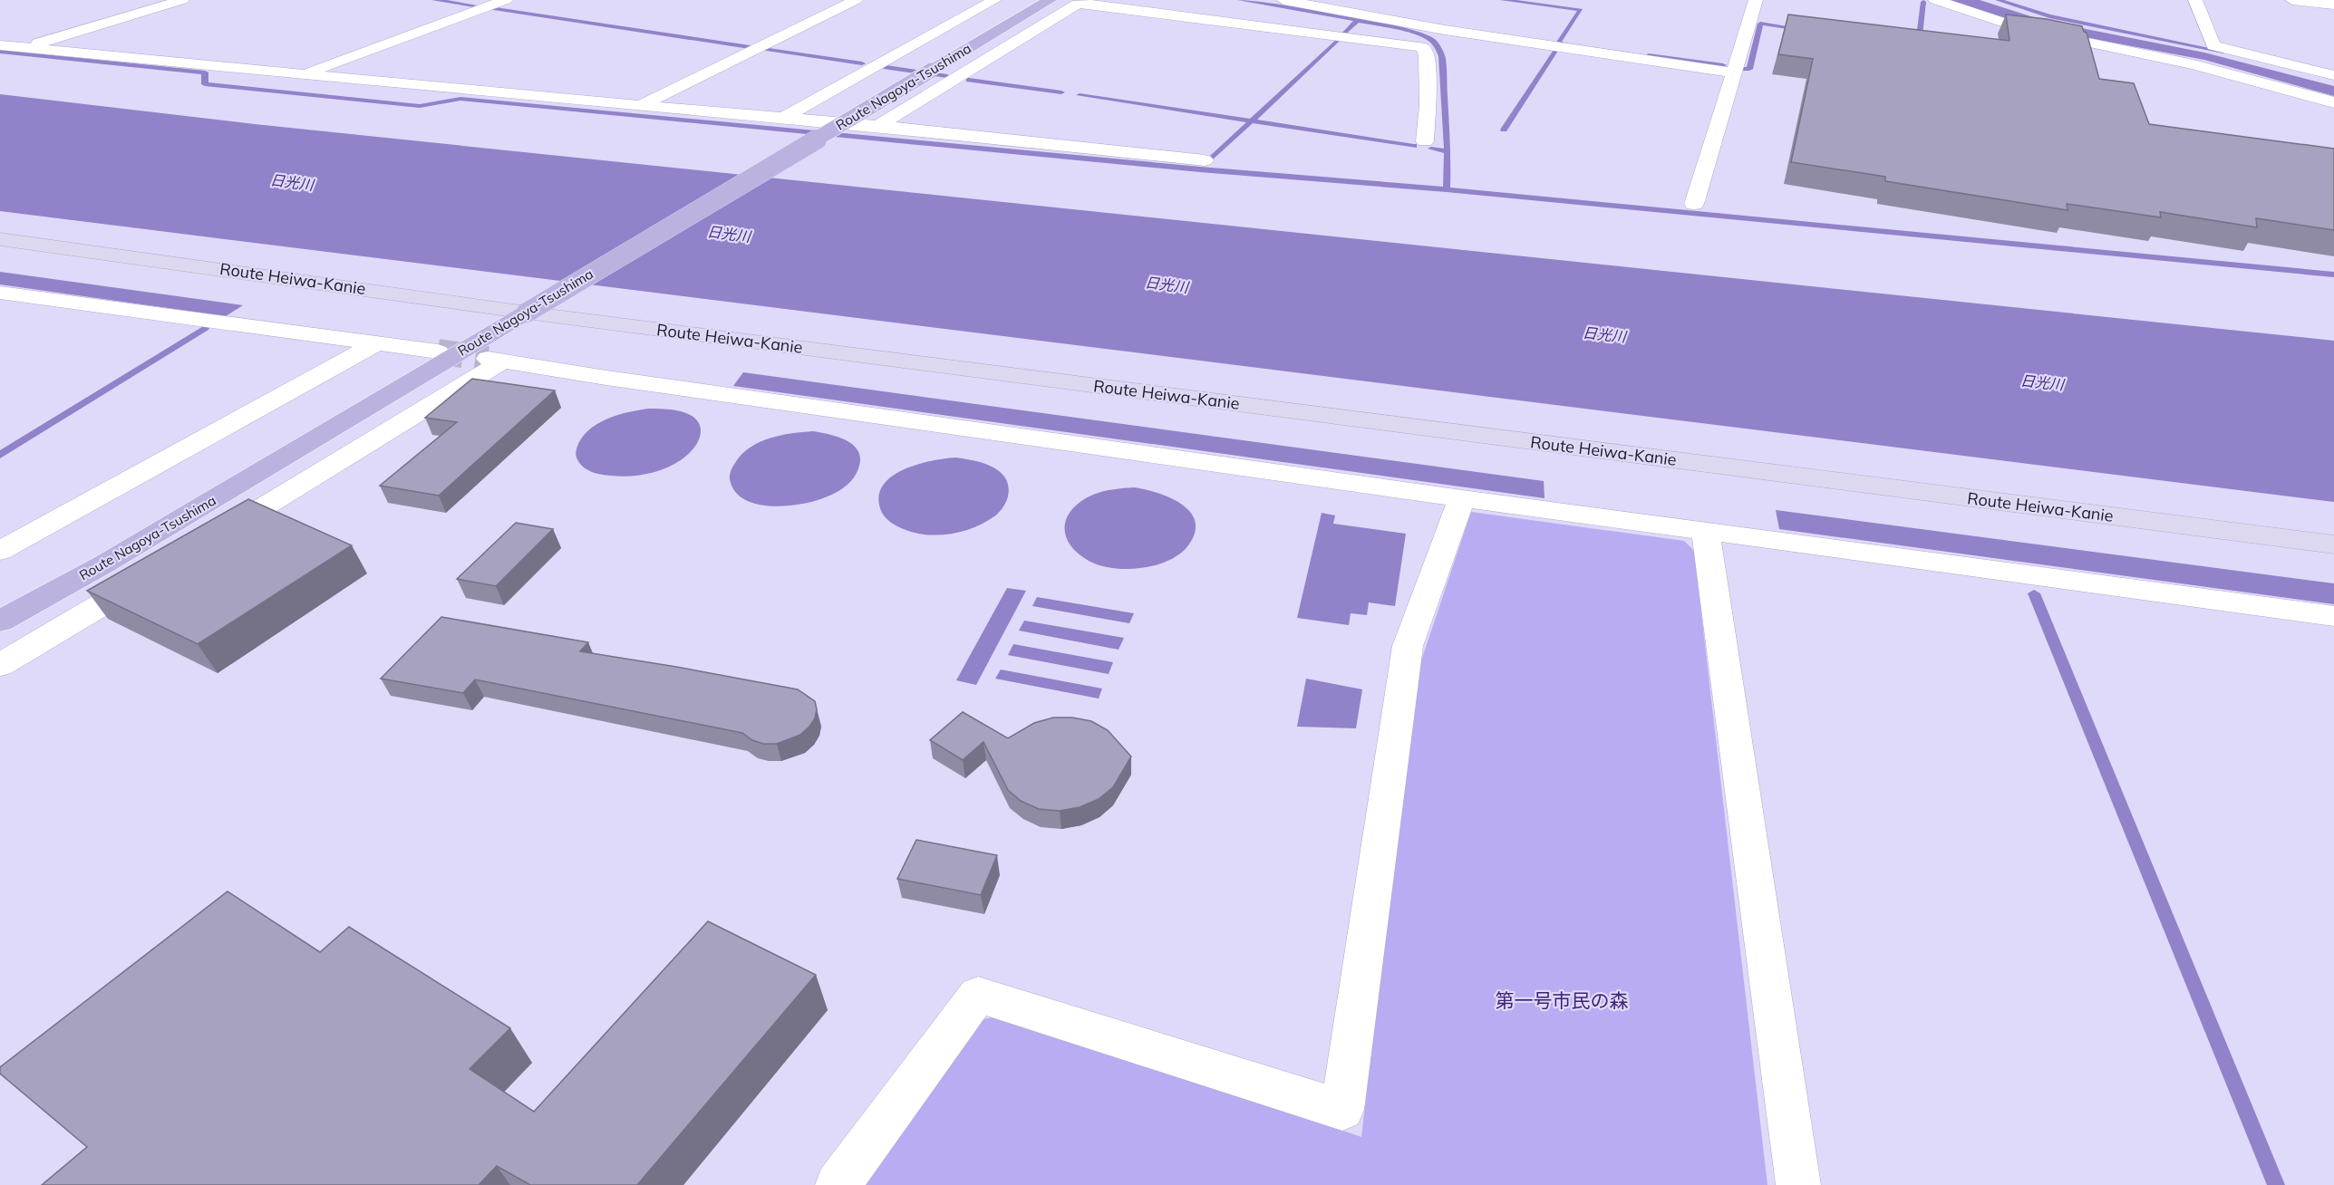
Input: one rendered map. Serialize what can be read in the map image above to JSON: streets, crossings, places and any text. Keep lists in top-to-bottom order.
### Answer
{
  "streets": {
    "main road": ["Route Nagoya-Tsushima", "Route Heiwa-Kanie"]
  },
  "crossings": [
    ["Route Nagoya-Tsushima", "Route Heiwa-Kanie"]
  ],
  "water": ["日光川"],
  "parks": ["第一号市民の森"]
}
